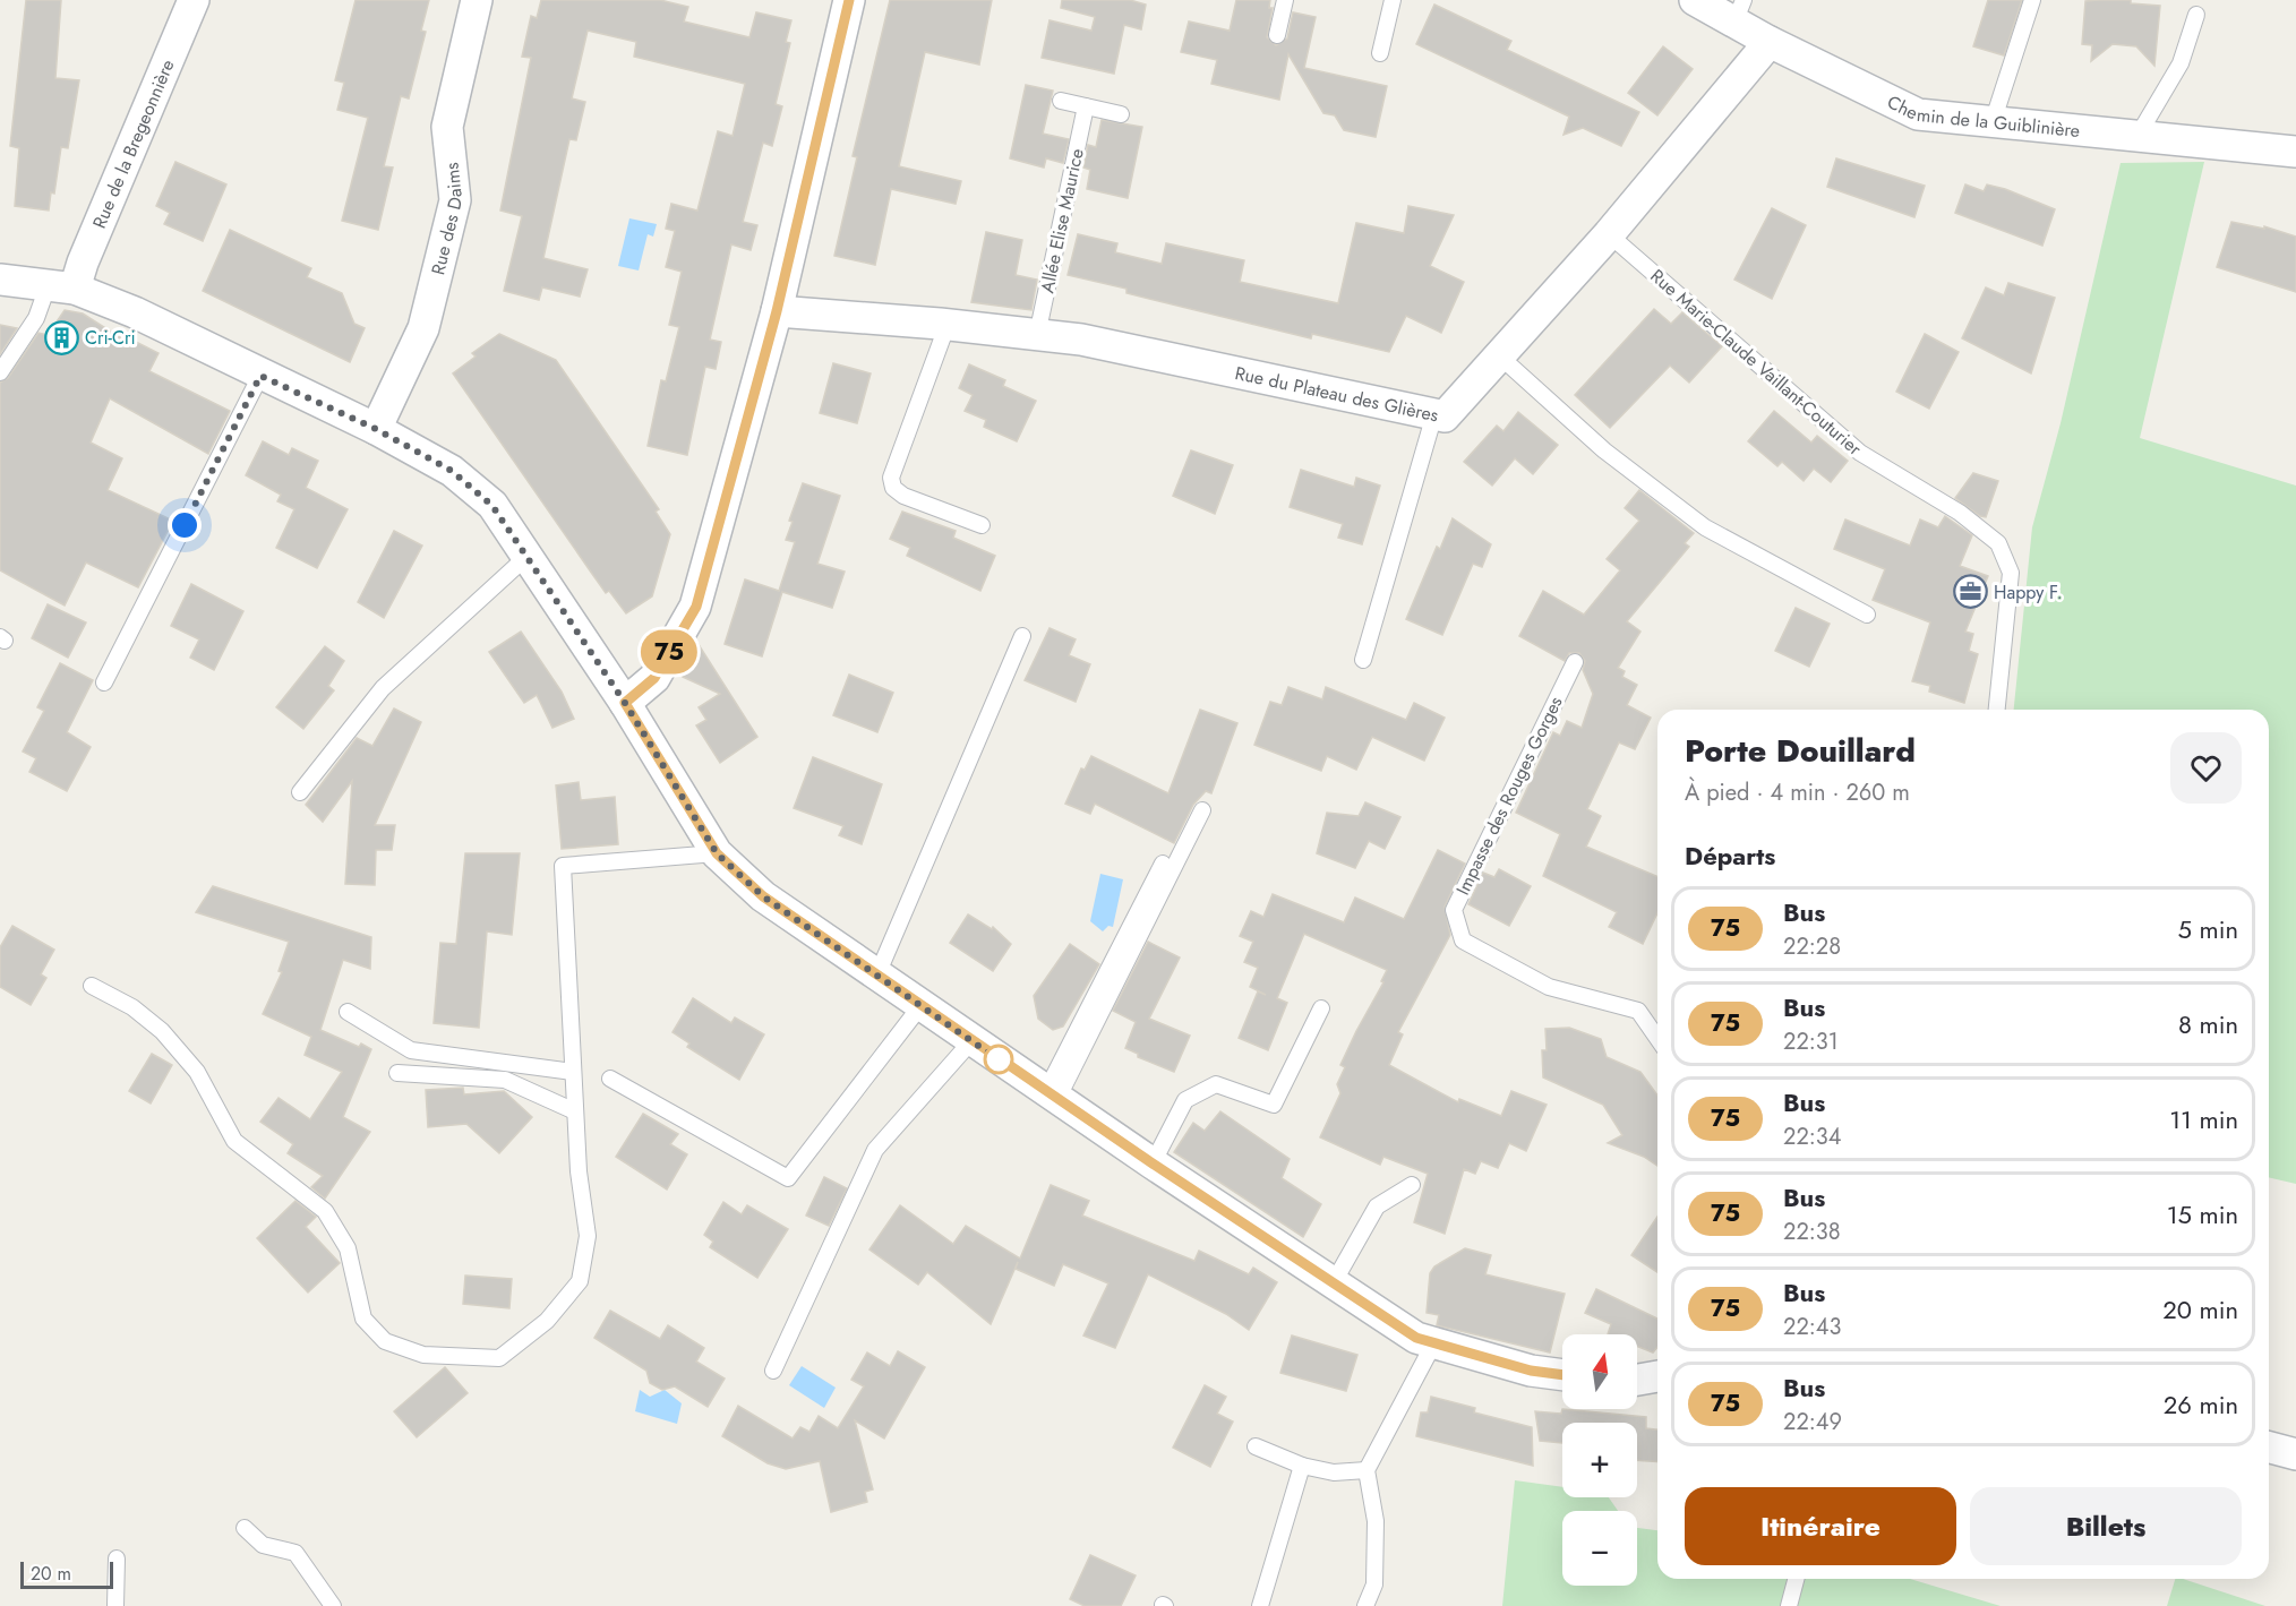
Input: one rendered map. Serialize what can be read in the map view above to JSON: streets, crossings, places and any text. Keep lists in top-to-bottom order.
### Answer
{
  "streets": {
    "street": [
      "Chemin de la Guiblinière",
      "Rue de la Bregeonnière",
      "Rue des Daims",
      "Rue du Plateau des Glières"
    ],
    "lane": ["Allée Elise Maurice", "Rue Marie-Claude Vaillant-Couturier", "Impasse des Rouges Gorges"]
  },
  "crossings": [
    ["Chemin de la Guiblinière", "Rue du Plateau des Glières"],
    ["Allée Elise Maurice", "Rue du Plateau des Glières"],
    ["Rue Marie-Claude Vaillant-Couturier", "Rue du Plateau des Glières"]
  ],
  "places": {
    "building": ["Cri-Cri"],
    "office": ["Happy F."]
  },
  "lines": ["bus line 75"],
  "scale_bar": "20 m",
  "north": "top",
  "page": {
    "on_map": "75",
    "heading": [
      ["Porte Douillard", "À pied · 4 min · 260 m"],
      "Départs"
    ],
    "list": [
      {
        "mark": "75",
        "name": "Bus",
        "note": "22:28",
        "value": "5 min"
      },
      {
        "mark": "75",
        "name": "Bus",
        "note": "22:31",
        "value": "8 min"
      },
      {
        "mark": "75",
        "name": "Bus",
        "note": "22:34",
        "value": "11 min"
      },
      {
        "mark": "75",
        "name": "Bus",
        "note": "22:38",
        "value": "15 min"
      },
      {
        "mark": "75",
        "name": "Bus",
        "note": "22:43",
        "value": "20 min"
      },
      {
        "mark": "75",
        "name": "Bus",
        "note": "22:49",
        "value": "26 min"
      }
    ],
    "map_buttons": ["+", "−"],
    "buttons": ["Itinéraire", "Billets"],
    "scale": "20 m"
  }
}
